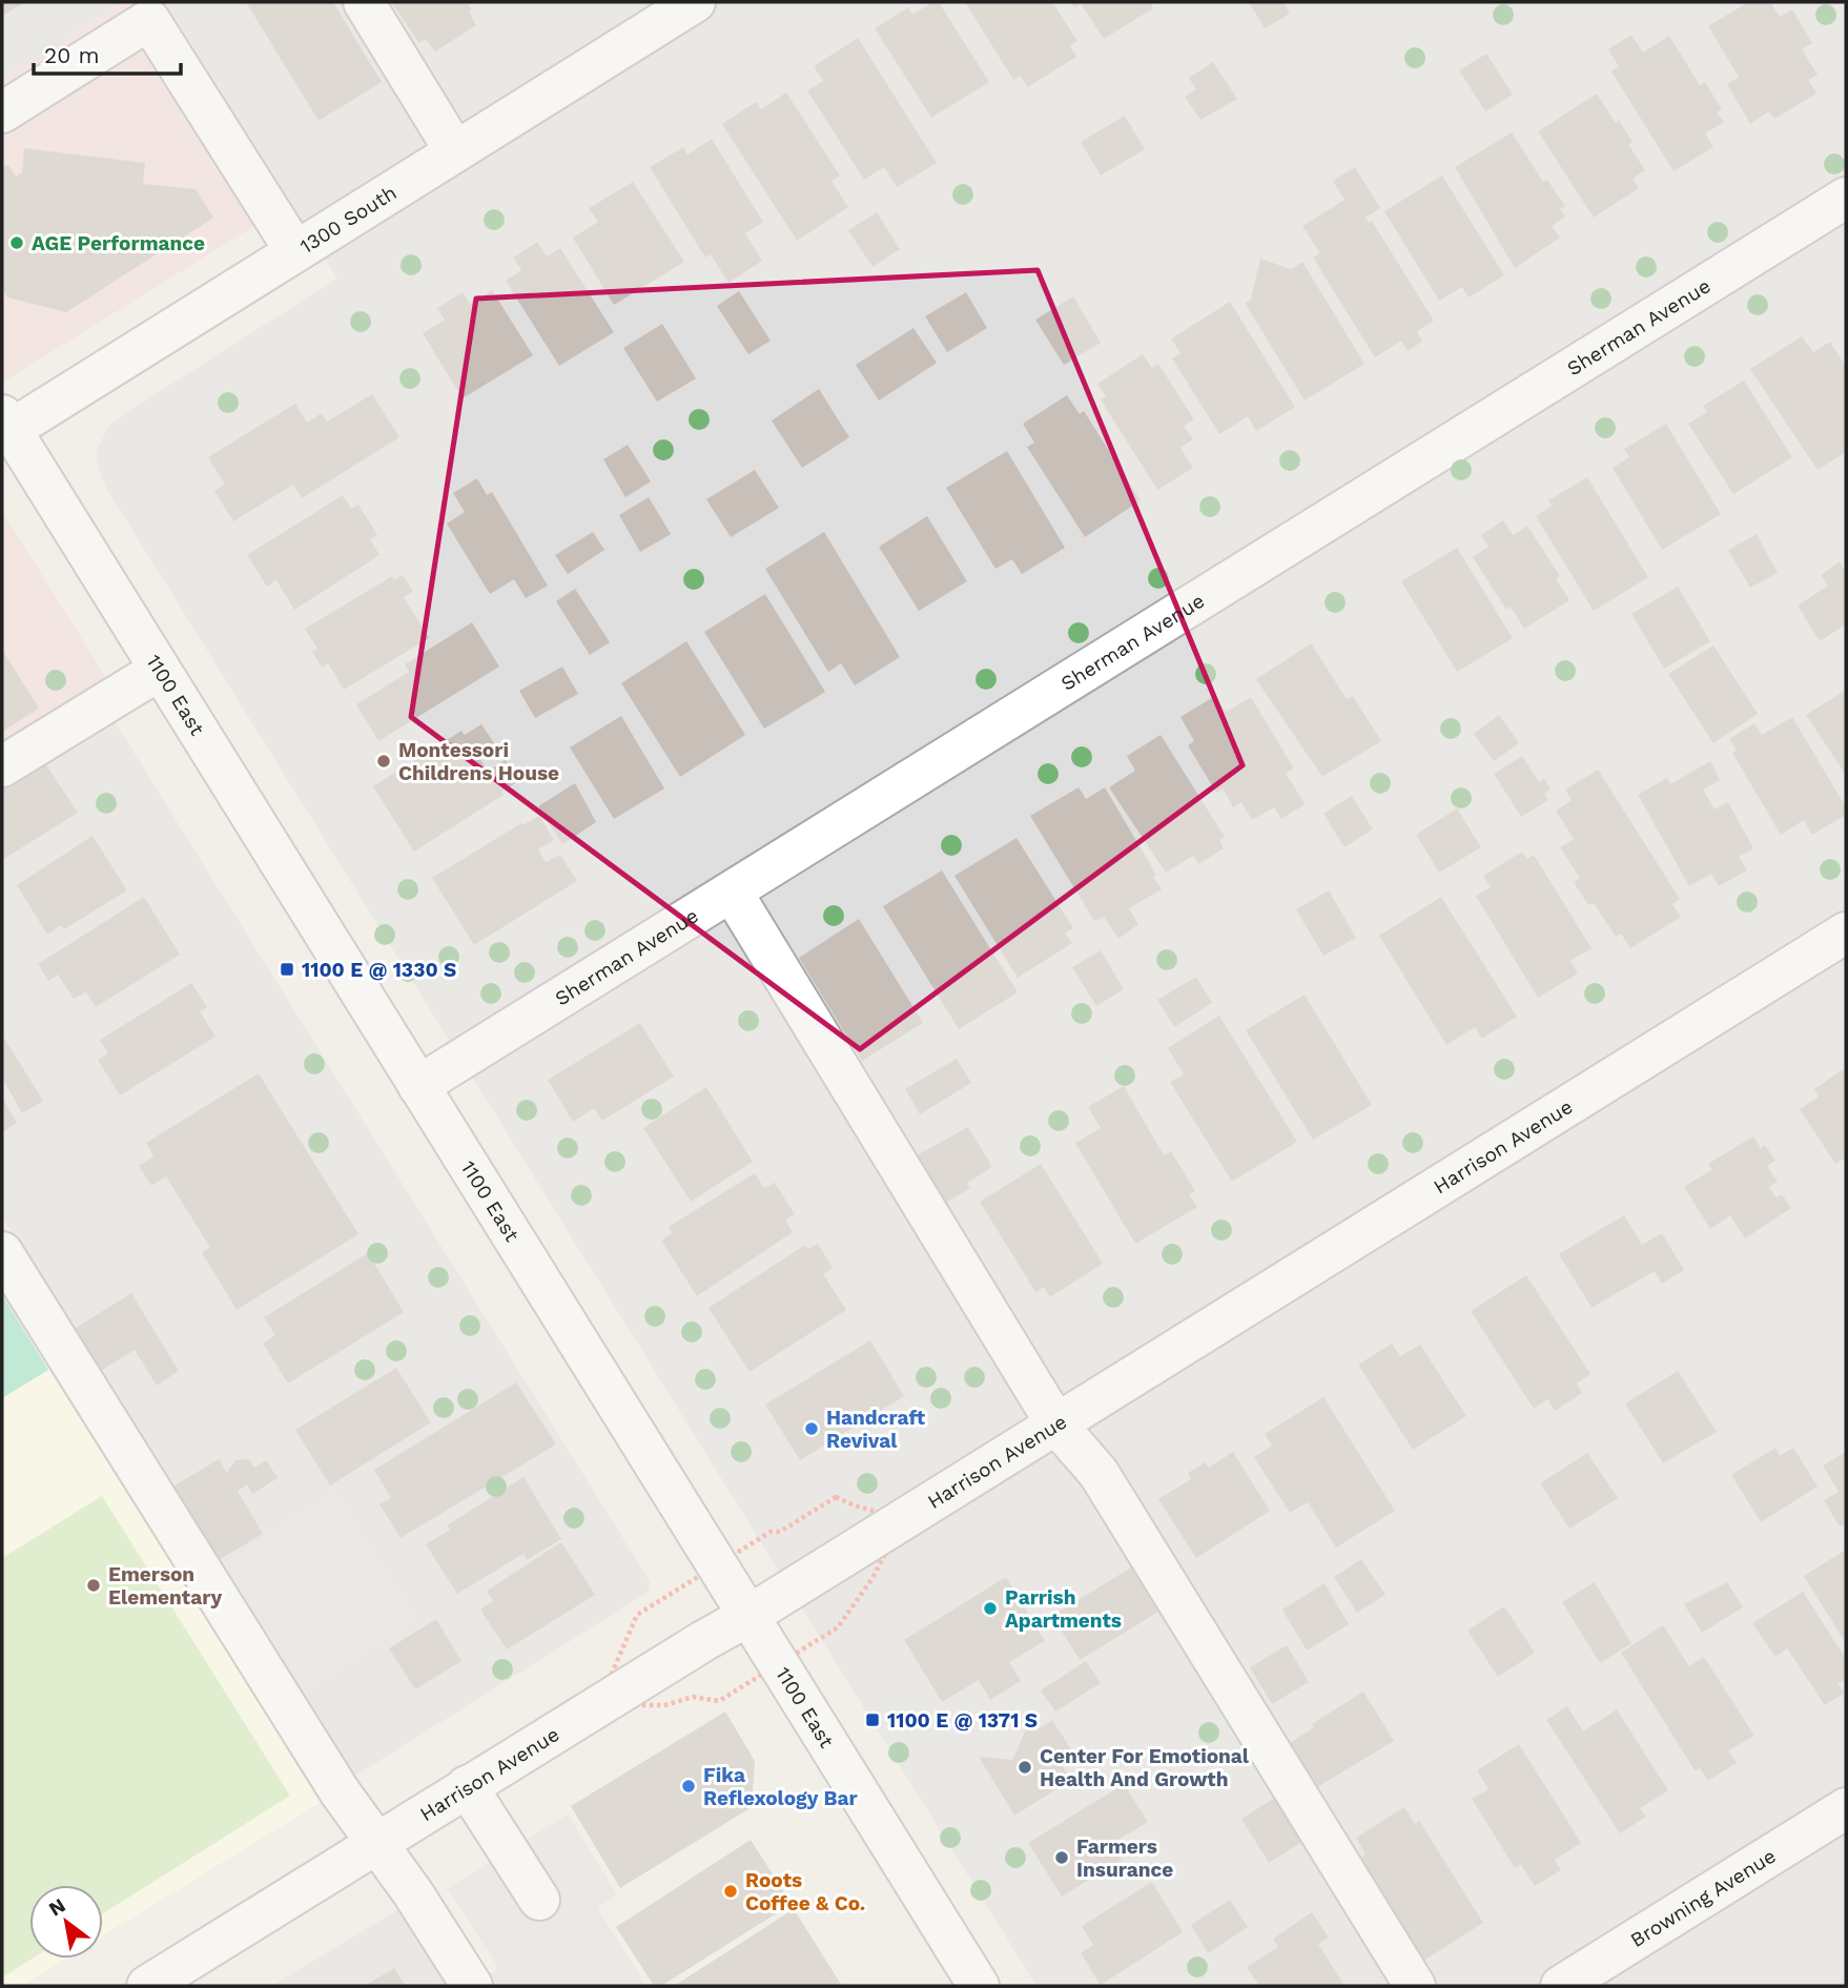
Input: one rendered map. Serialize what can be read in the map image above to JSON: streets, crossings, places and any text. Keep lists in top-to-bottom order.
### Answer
{
  "streets": {
    "street": [
      "1300 South",
      "Sherman Avenue",
      "1100 East",
      "Harrison Avenue",
      "Browning Avenue"
    ]
  },
  "crossings": [
    ["1300 South", "1100 East"],
    ["Sherman Avenue", "1100 East"],
    ["1100 East", "Harrison Avenue"]
  ],
  "places": {
    "other": [
      "AGE Performance",
      "Montessori Childrens House",
      "Handcraft Revival",
      "Emerson Elementary",
      "Parrish Apartments",
      "Center For Emotional Health And Growth",
      "Fika Reflexology Bar",
      "Farmers Insurance",
      "Roots Coffee & Co."
    ],
    "transit": ["1100 E @ 1330 S", "1100 E @ 1371 S"]
  },
  "scale_bar": "20 m",
  "north": "top left"
}
